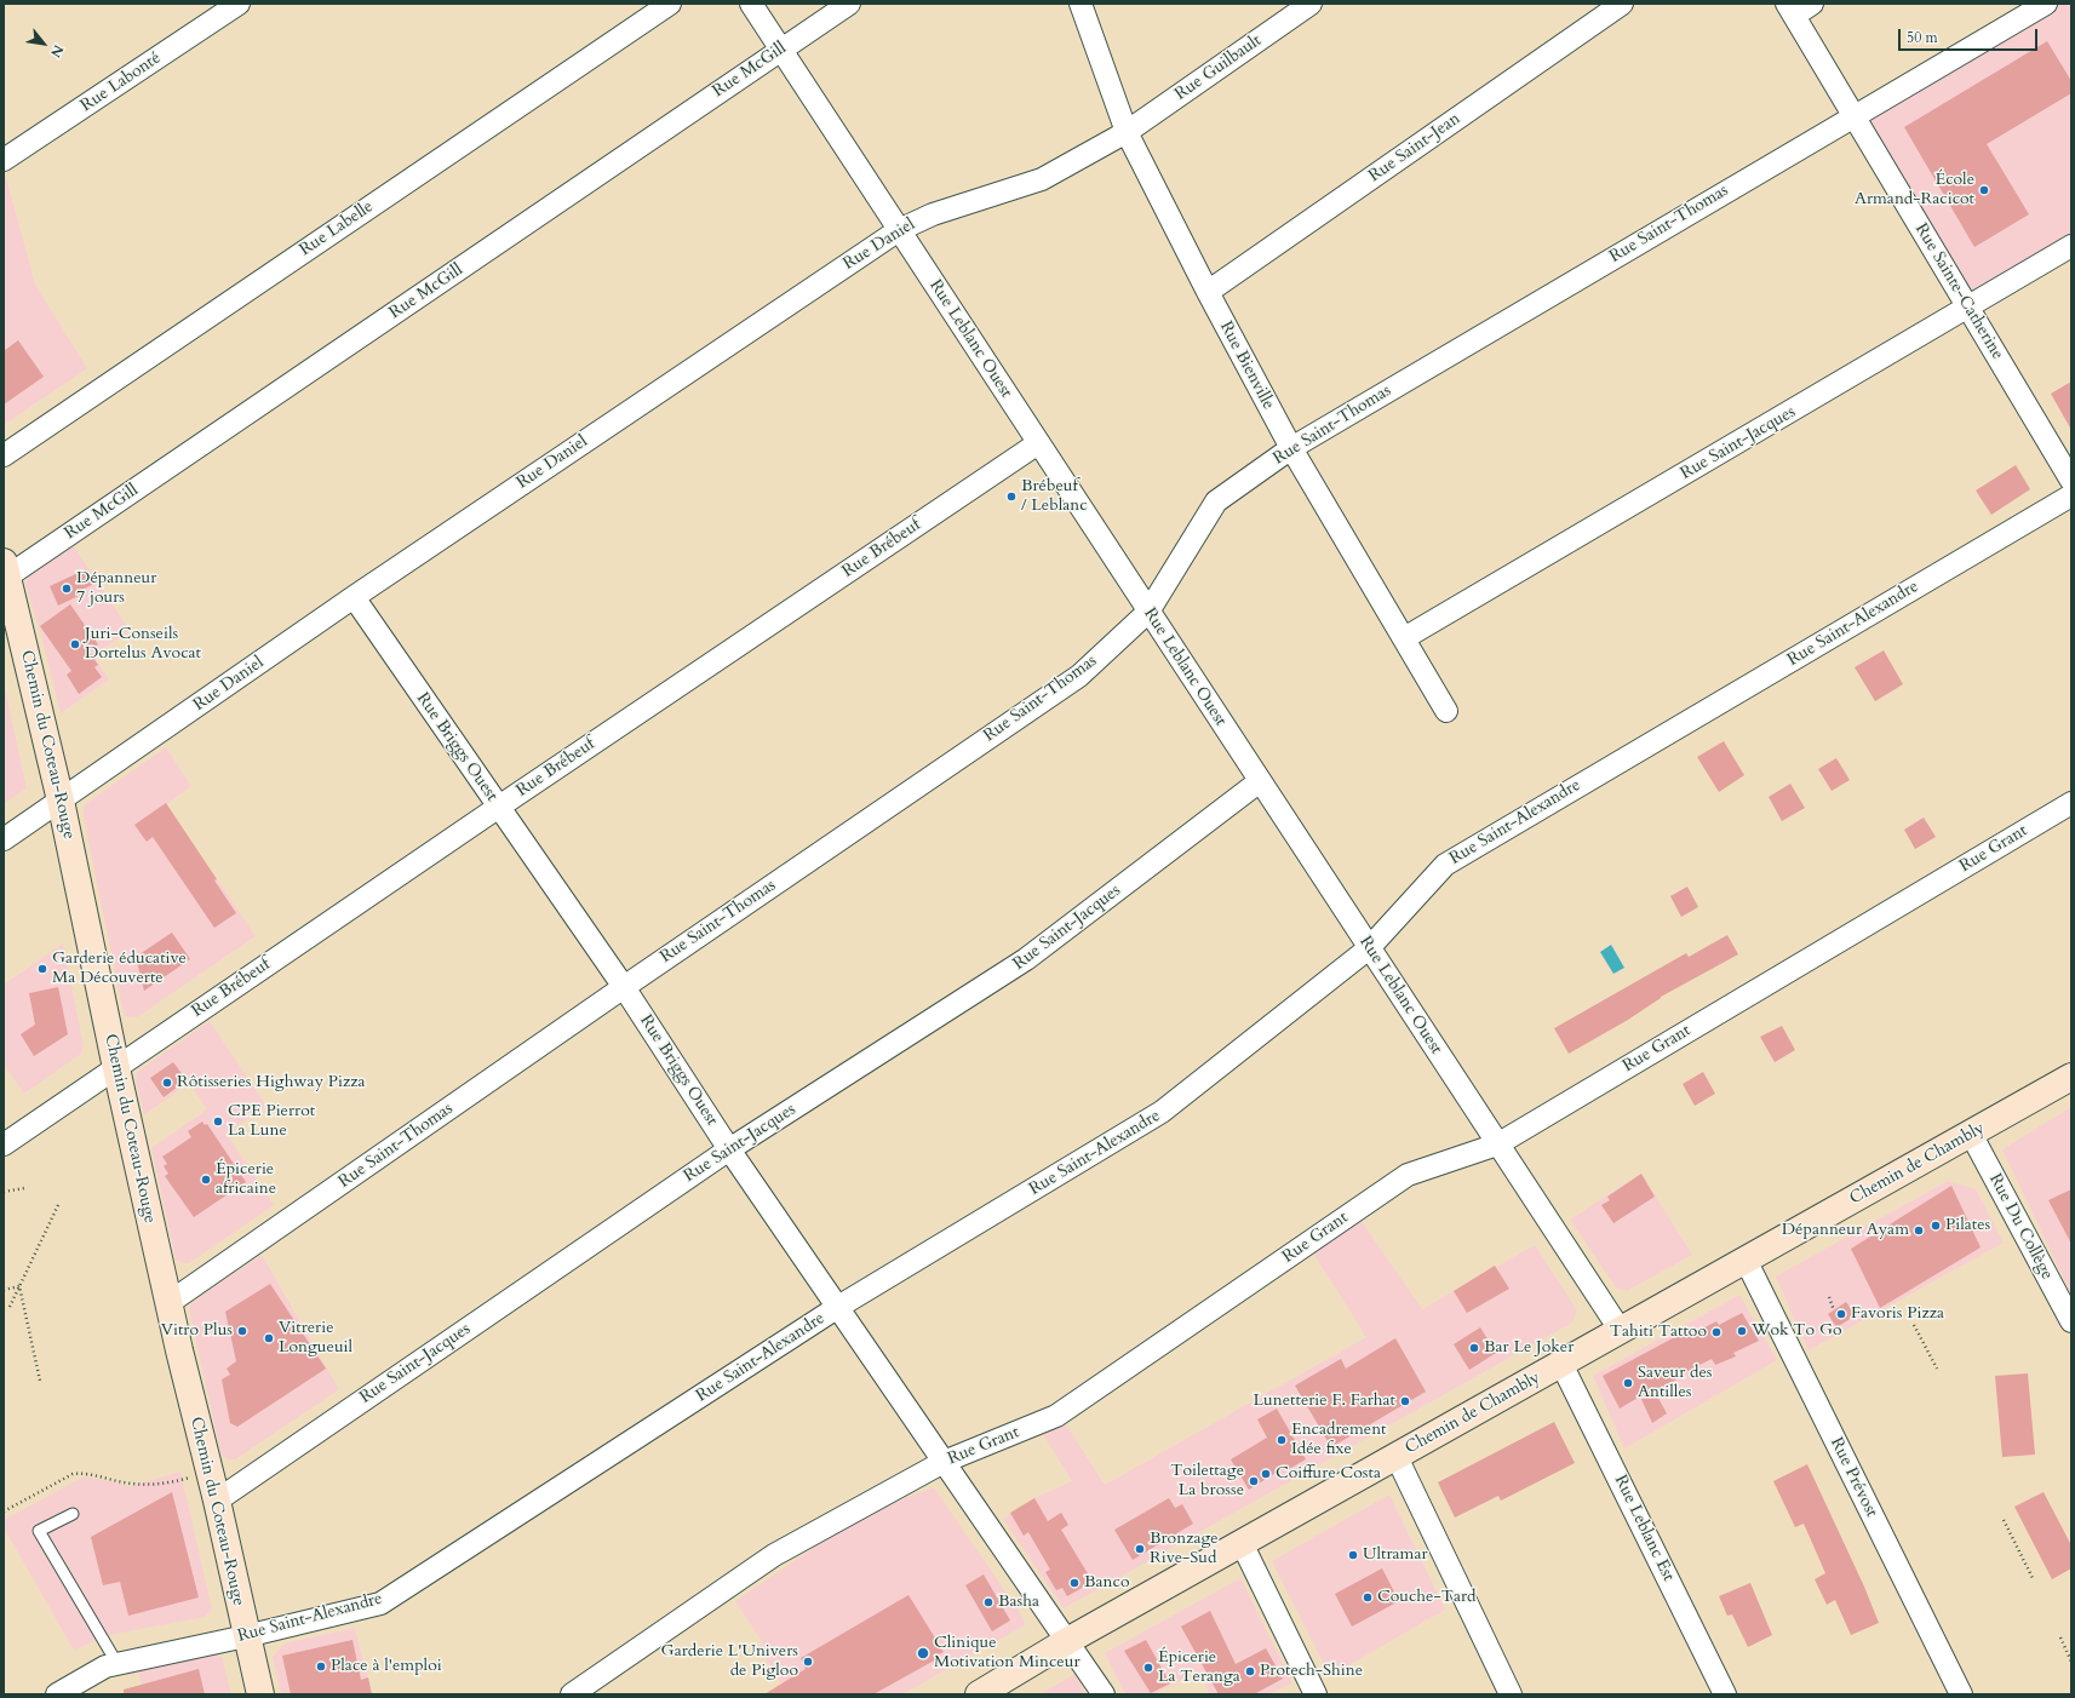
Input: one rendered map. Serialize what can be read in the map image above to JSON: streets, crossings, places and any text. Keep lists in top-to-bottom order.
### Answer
{
  "streets": {
    "main road": ["Chemin du Coteau-Rouge", "Chemin de Chambly"],
    "street": [
      "Rue Guilbault",
      "Rue McGill",
      "Rue Labonté",
      "Rue Saint-Jean",
      "Rue Saint-Thomas",
      "Rue Labelle",
      "Rue Daniel",
      "Rue Sainte-Catherine",
      "Rue Leblanc Ouest",
      "Rue Bienville",
      "Rue Saint-Jacques",
      "Rue Brébeuf",
      "Rue Saint-Alexandre",
      "Rue Briggs Ouest",
      "Rue Grant",
      "Rue Du Collège",
      "Rue Prévost",
      "Rue Leblanc Est"
    ]
  },
  "crossings": [
    ["Rue Guilbault", "Rue Daniel"],
    ["Rue Guilbault", "Rue Bienville"],
    ["Rue McGill", "Rue Leblanc Ouest"],
    ["Rue McGill", "Chemin du Coteau-Rouge"],
    ["Rue Saint-Jean", "Rue Bienville"],
    ["Rue Saint-Thomas", "Rue Sainte-Catherine"],
    ["Rue Saint-Thomas", "Rue Leblanc Ouest"],
    ["Rue Saint-Thomas", "Rue Bienville"],
    ["Rue Saint-Thomas", "Chemin du Coteau-Rouge"],
    ["Rue Saint-Thomas", "Rue Briggs Ouest"],
    ["Rue Daniel", "Rue Leblanc Ouest"],
    ["Rue Daniel", "Rue Bienville"],
    ["Rue Daniel", "Chemin du Coteau-Rouge"],
    ["Rue Daniel", "Rue Briggs Ouest"],
    ["Rue Sainte-Catherine", "Rue Saint-Jacques"],
    ["Rue Leblanc Ouest", "Rue Saint-Jacques"],
    ["Rue Leblanc Ouest", "Rue Brébeuf"],
    ["Rue Leblanc Ouest", "Rue Saint-Alexandre"],
    ["Rue Leblanc Ouest", "Rue Grant"],
    ["Rue Leblanc Ouest", "Chemin de Chambly"],
    ["Rue Bienville", "Rue Saint-Jacques"],
    ["Rue Saint-Jacques", "Chemin du Coteau-Rouge"],
    ["Rue Saint-Jacques", "Rue Briggs Ouest"],
    ["Rue Brébeuf", "Chemin du Coteau-Rouge"],
    ["Rue Brébeuf", "Rue Briggs Ouest"],
    ["Rue Saint-Alexandre", "Chemin du Coteau-Rouge"],
    ["Rue Saint-Alexandre", "Rue Briggs Ouest"],
    ["Rue Briggs Ouest", "Rue Grant"],
    ["Rue Briggs Ouest", "Chemin de Chambly"],
    ["Chemin de Chambly", "Rue Du Collège"],
    ["Chemin de Chambly", "Rue Prévost"],
    ["Chemin de Chambly", "Rue Leblanc Est"]
  ],
  "places": [
    "École Armand-Racicot",
    "Brébeuf / Leblanc",
    "Dépanneur 7 jours",
    "Juri-Conseils Dortelus Avocat",
    "Garderie éducative Ma Découverte",
    "Rôtisseries Highway Pizza",
    "CPE Pierrot La Lune",
    "Épicerie africaine",
    "Pilates",
    "Dépanneur Ayam",
    "Favoris Pizza",
    "Vitro Plus",
    "Wok To Go",
    "Tahiti Tattoo",
    "Vitrerie Longueuil",
    "Bar Le Joker",
    "Saveur des Antilles",
    "Lunetterie F. Farhat",
    "Encadrement Idée fixe",
    "Coiffure Costa",
    "Toilettage La brosse",
    "Bronzage Rive-Sud",
    "Ultramar",
    "Banco",
    "Couche-Tard",
    "Basha",
    "Clinique Motivation Minceur",
    "Garderie L'Univers de Pigloo",
    "Place à l'emploi",
    "Épicerie La Teranga",
    "Protech-Shine"
  ],
  "scale_bar": "50 m",
  "north": "bottom right"
}
